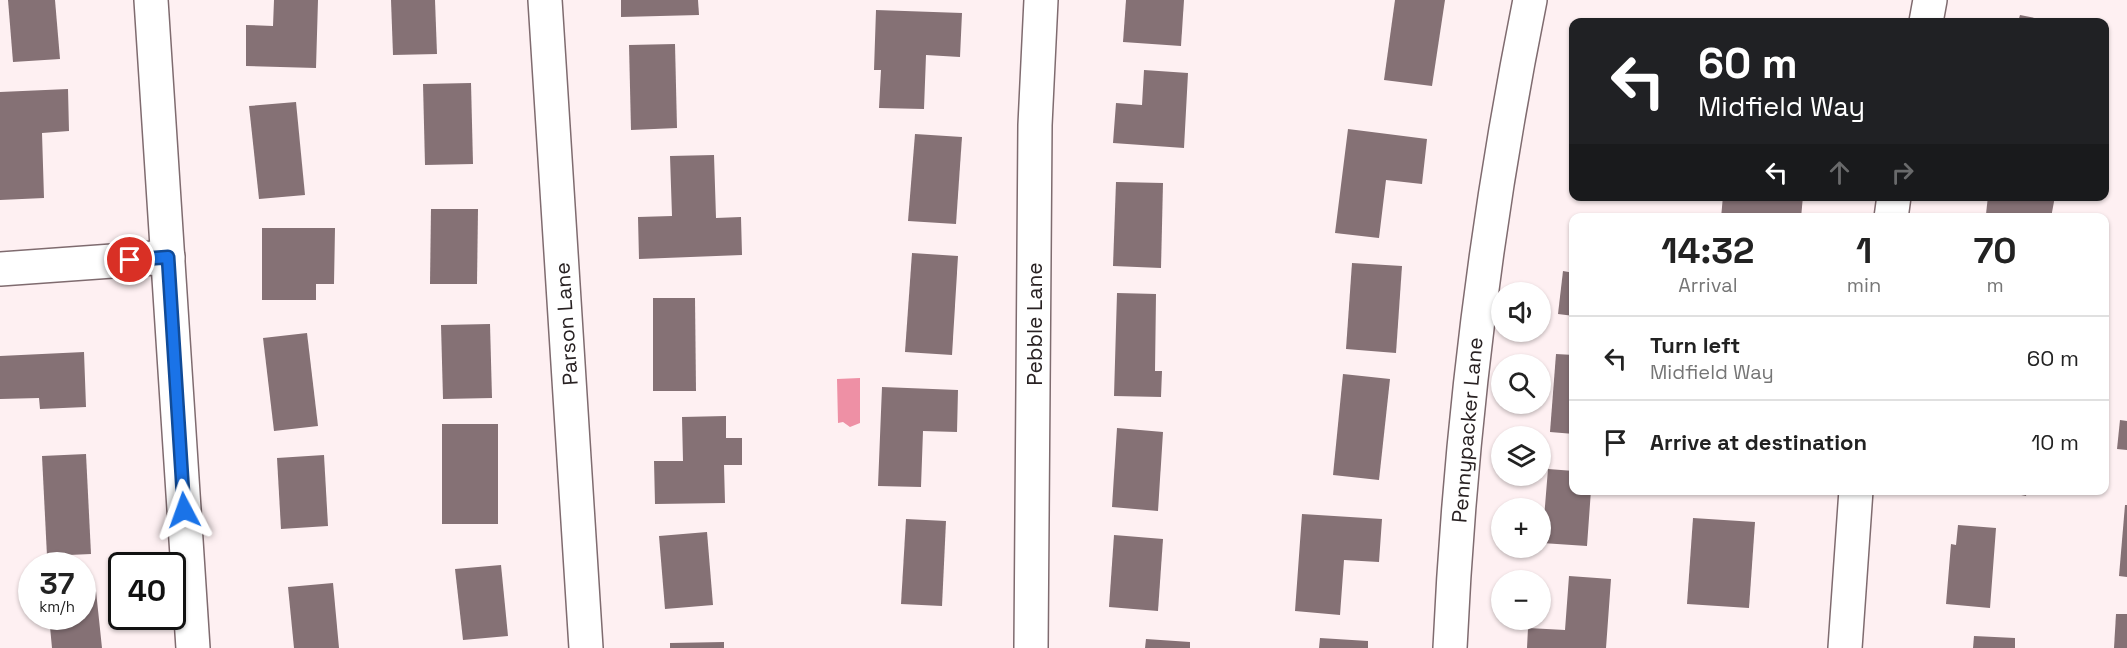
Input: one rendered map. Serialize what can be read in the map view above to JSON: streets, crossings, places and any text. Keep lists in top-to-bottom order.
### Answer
{
  "streets": {
    "street": ["Parson Lane", "Pebble Lane", "Pennypacker Lane"]
  },
  "page": {
    "turn": ["60 m", "Midfield Way"],
    "eta": [
      "14:32",
      "Arrival",
      "1",
      "min",
      "70",
      "m"
    ],
    "map_buttons": ["+", "−"],
    "list": [
      {
        "name": "Turn left",
        "note": "Midfield Way",
        "value": "60 m"
      },
      {
        "name": "Arrive at destination",
        "value": "10 m"
      }
    ],
    "speed": "37 km/h",
    "limit": "40"
  }
}
